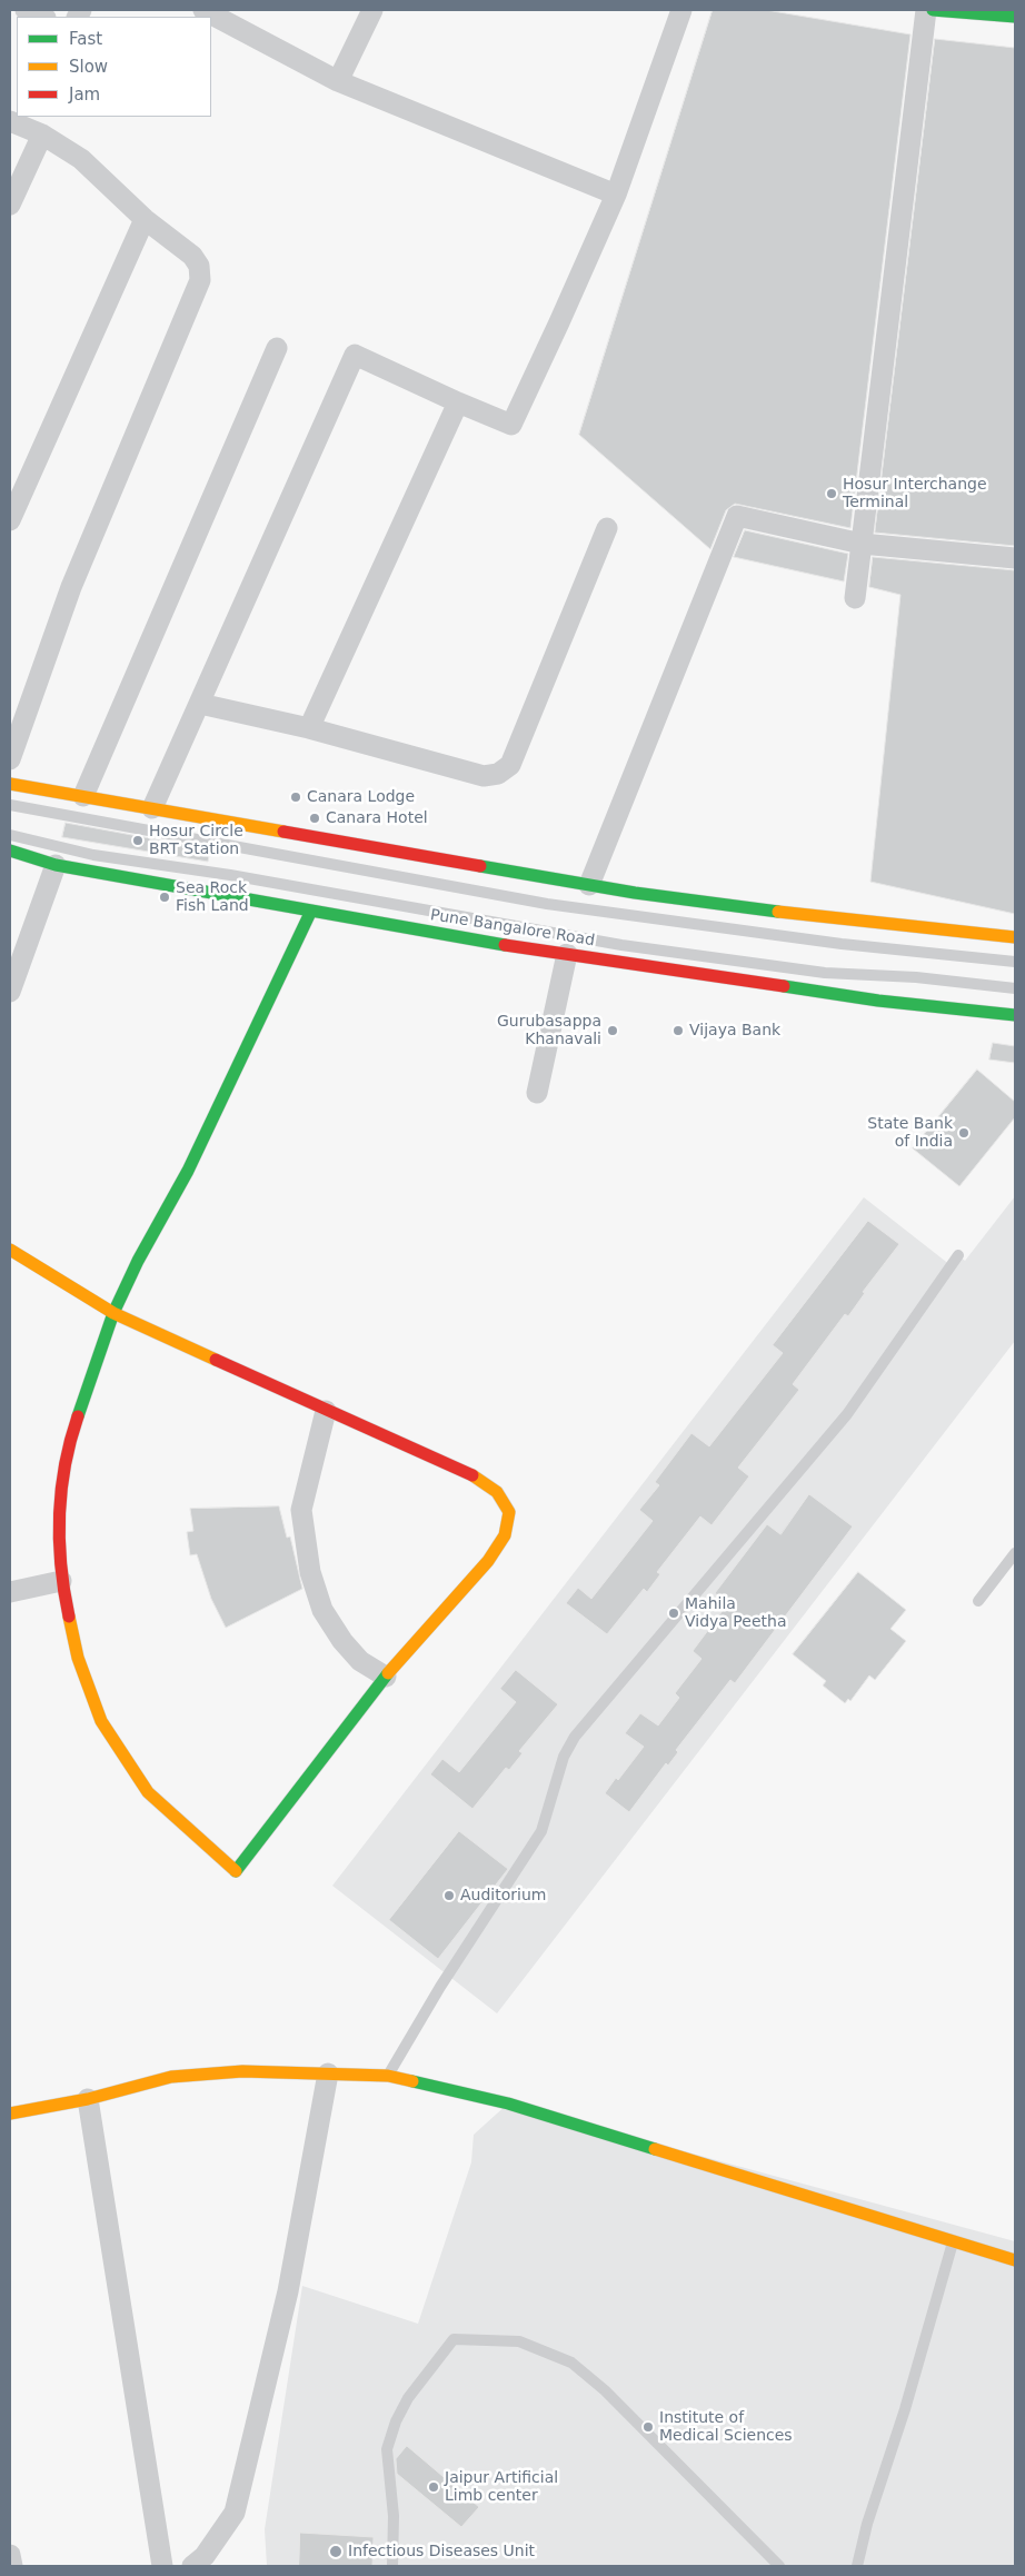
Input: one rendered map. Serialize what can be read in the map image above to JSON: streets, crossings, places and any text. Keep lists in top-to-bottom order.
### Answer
{
  "streets": {
    "street": ["Pune Bangalore Road"]
  },
  "places": [
    "Hosur Interchange Terminal",
    "Canara Lodge",
    "Canara Hotel",
    "Hosur Circle BRT Station",
    "Sea Rock Fish Land",
    "Gurubasappa Khanavali",
    "Vijaya Bank",
    "State Bank of India",
    "Mahila Vidya Peetha",
    "Auditorium",
    "Institute of Medical Sciences",
    "Jaipur Artificial Limb center",
    "Infectious Diseases Unit"
  ],
  "legend": ["Fast", "Slow", "Jam"]
}
